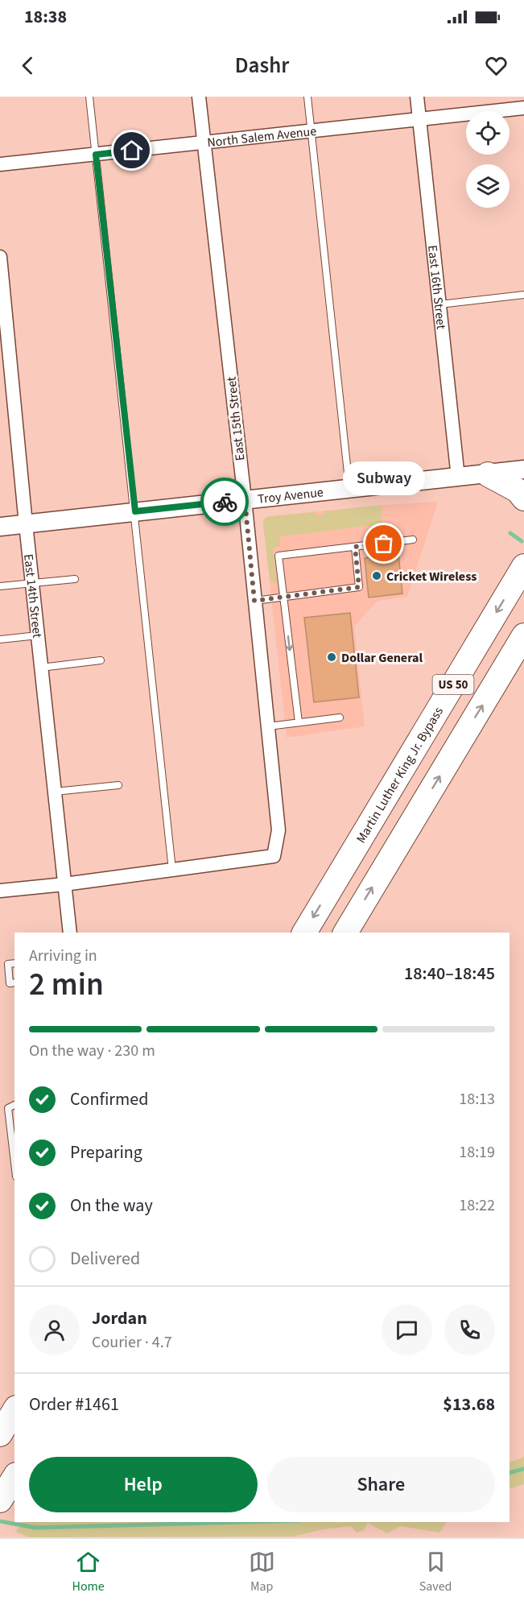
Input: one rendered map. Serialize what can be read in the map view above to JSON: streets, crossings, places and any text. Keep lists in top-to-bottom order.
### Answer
{
  "streets": {
    "highway": ["US 50", "Martin Luther King Jr. Bypass"],
    "street": [
      "North Salem Avenue",
      "East 16th Street",
      "East 15th Street",
      "Troy Avenue",
      "East 14th Street"
    ]
  },
  "crossings": [
    ["North Salem Avenue", "East 16th Street"],
    ["North Salem Avenue", "East 15th Street"],
    ["East 16th Street", "Troy Avenue"],
    ["East 15th Street", "Troy Avenue"],
    ["Troy Avenue", "East 14th Street"]
  ],
  "places": ["Subway", "Cricket Wireless", "Dollar General"],
  "page": {
    "status": "18:38",
    "header": "Dashr",
    "bubble": "Subway",
    "heading": ["2 min", "Arriving in", "18:40–18:45"],
    "panel": [
      "Jordan",
      "Courier · 4.7",
      "Order #1461",
      "$13.68"
    ],
    "bar": "On the way · 230 m",
    "list": [
      ["Confirmed", "18:13"],
      ["Preparing", "18:19"],
      ["On the way", "18:22"],
      "Delivered"
    ],
    "buttons": ["Help", "Share"],
    "tabs": ["Home", "Map", "Saved"]
  }
}
